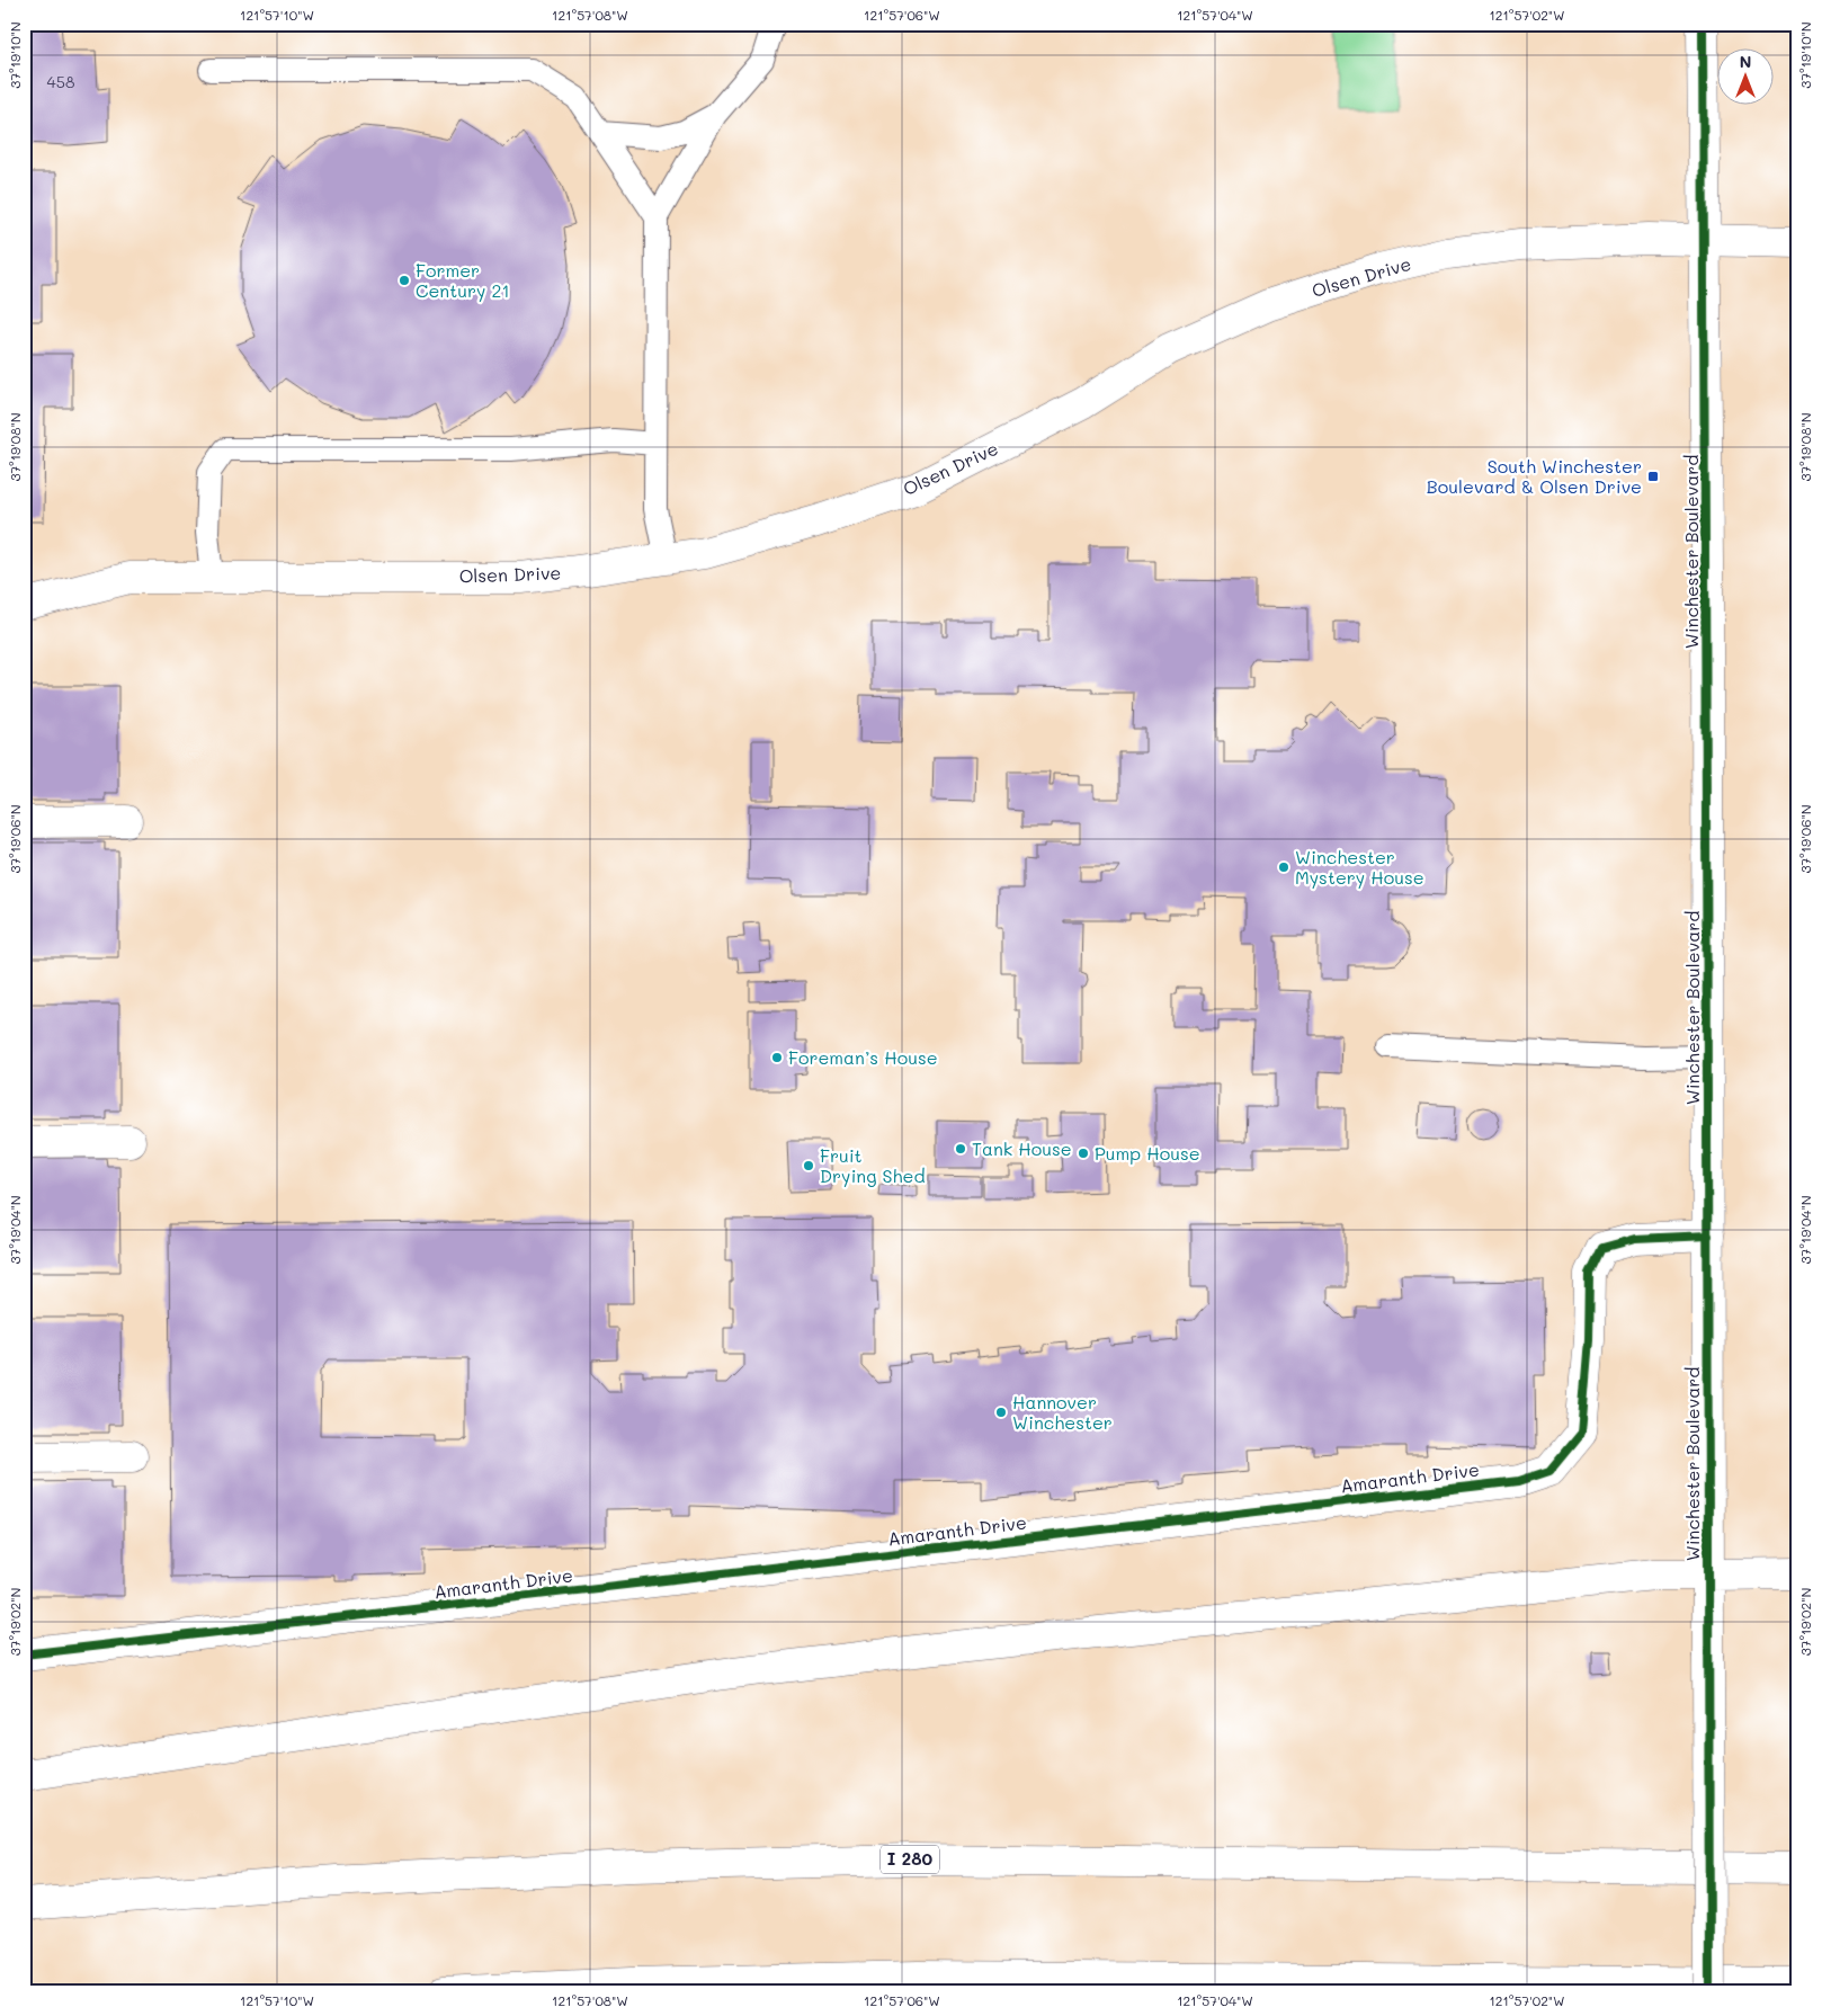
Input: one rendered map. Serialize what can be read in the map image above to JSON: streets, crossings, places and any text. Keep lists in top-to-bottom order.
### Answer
{
  "streets": {
    "main road": [
      "Olsen Drive",
      "Winchester Boulevard",
      "Amaranth Drive",
      "I 280"
    ]
  },
  "crossings": [
    ["Olsen Drive", "Winchester Boulevard"],
    ["Winchester Boulevard", "Amaranth Drive"]
  ],
  "places": {
    "other": [
      "Former Century 21",
      "Winchester Mystery House",
      "Foreman’s House",
      "Tank House",
      "Pump House",
      "Fruit Drying Shed",
      "Hannover Winchester"
    ],
    "transit": ["South Winchester Boulevard & Olsen Drive"]
  },
  "house_numbers": ["458"],
  "north": "top",
  "coordinates": [
    "121°57'10\"W",
    "121°57'08\"W",
    "121°57'06\"W",
    "121°57'04\"W",
    "121°57'02\"W",
    "37°19'10\"N",
    "37°19'08\"N",
    "37°19'06\"N",
    "37°19'04\"N",
    "37°19'02\"N"
  ]
}
